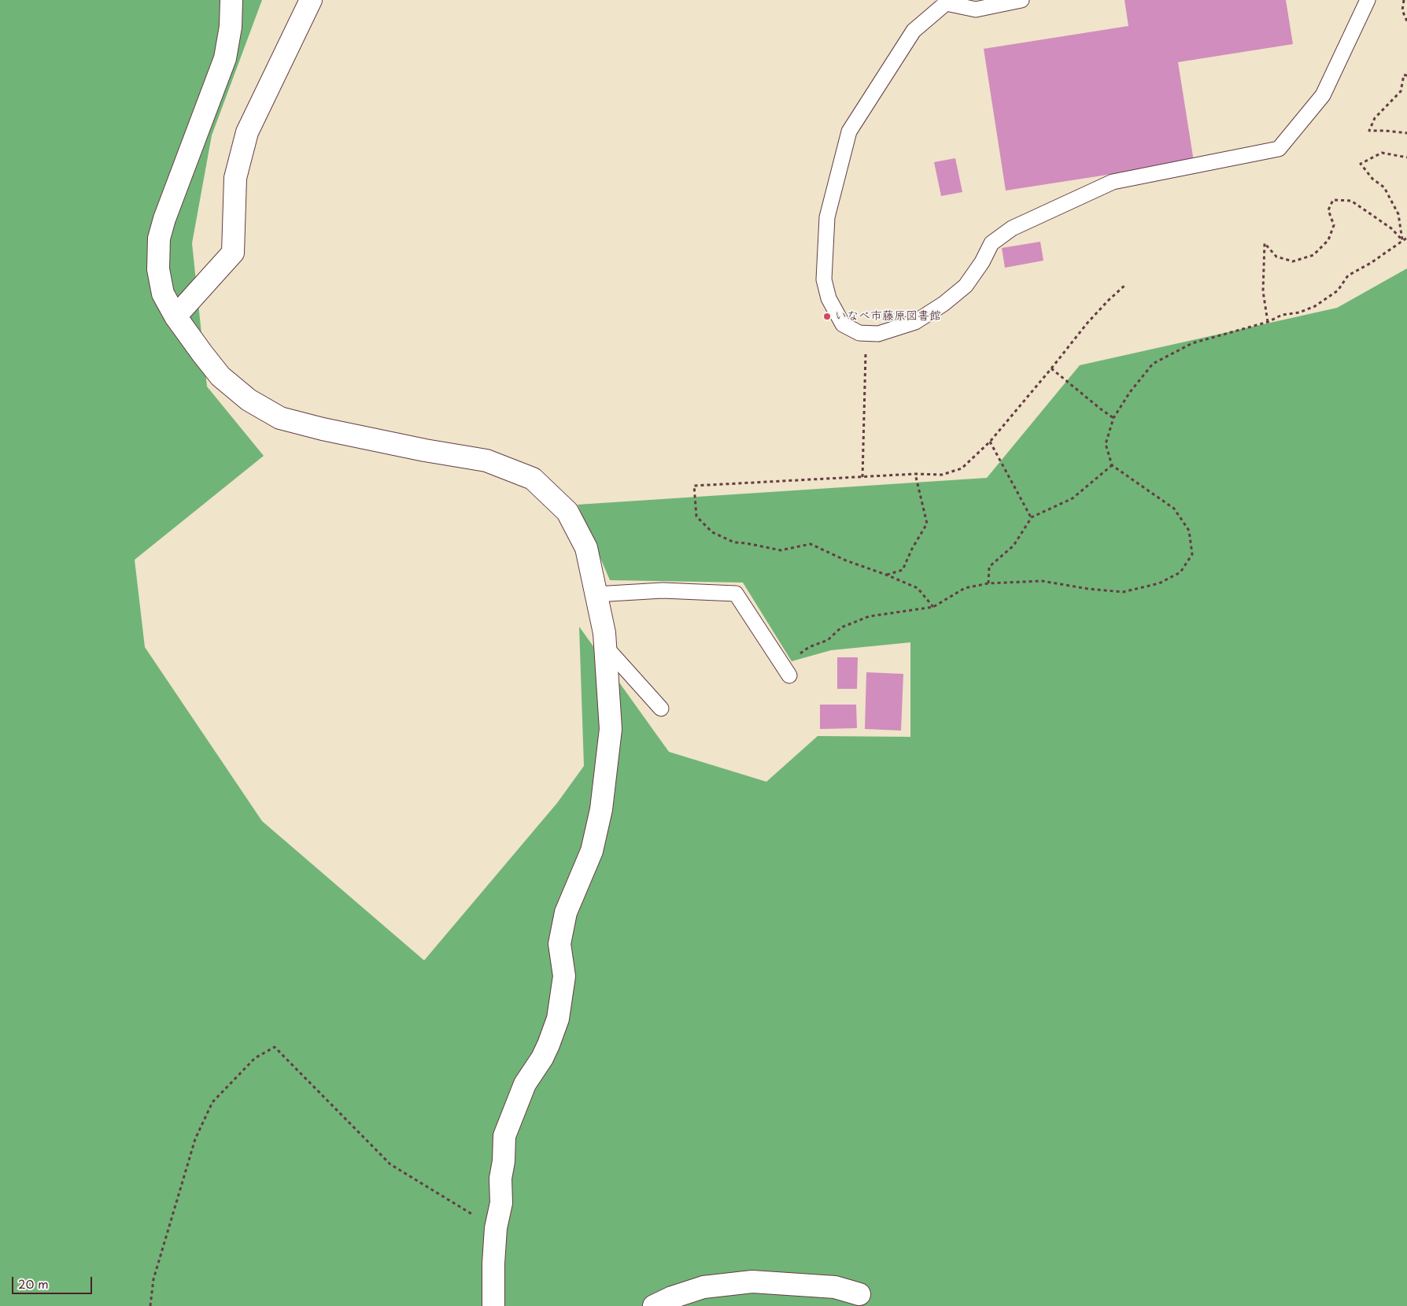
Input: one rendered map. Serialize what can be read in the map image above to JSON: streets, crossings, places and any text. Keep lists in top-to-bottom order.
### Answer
{
  "places": ["いなべ市藤原図書館"],
  "scale_bar": "20 m"
}
